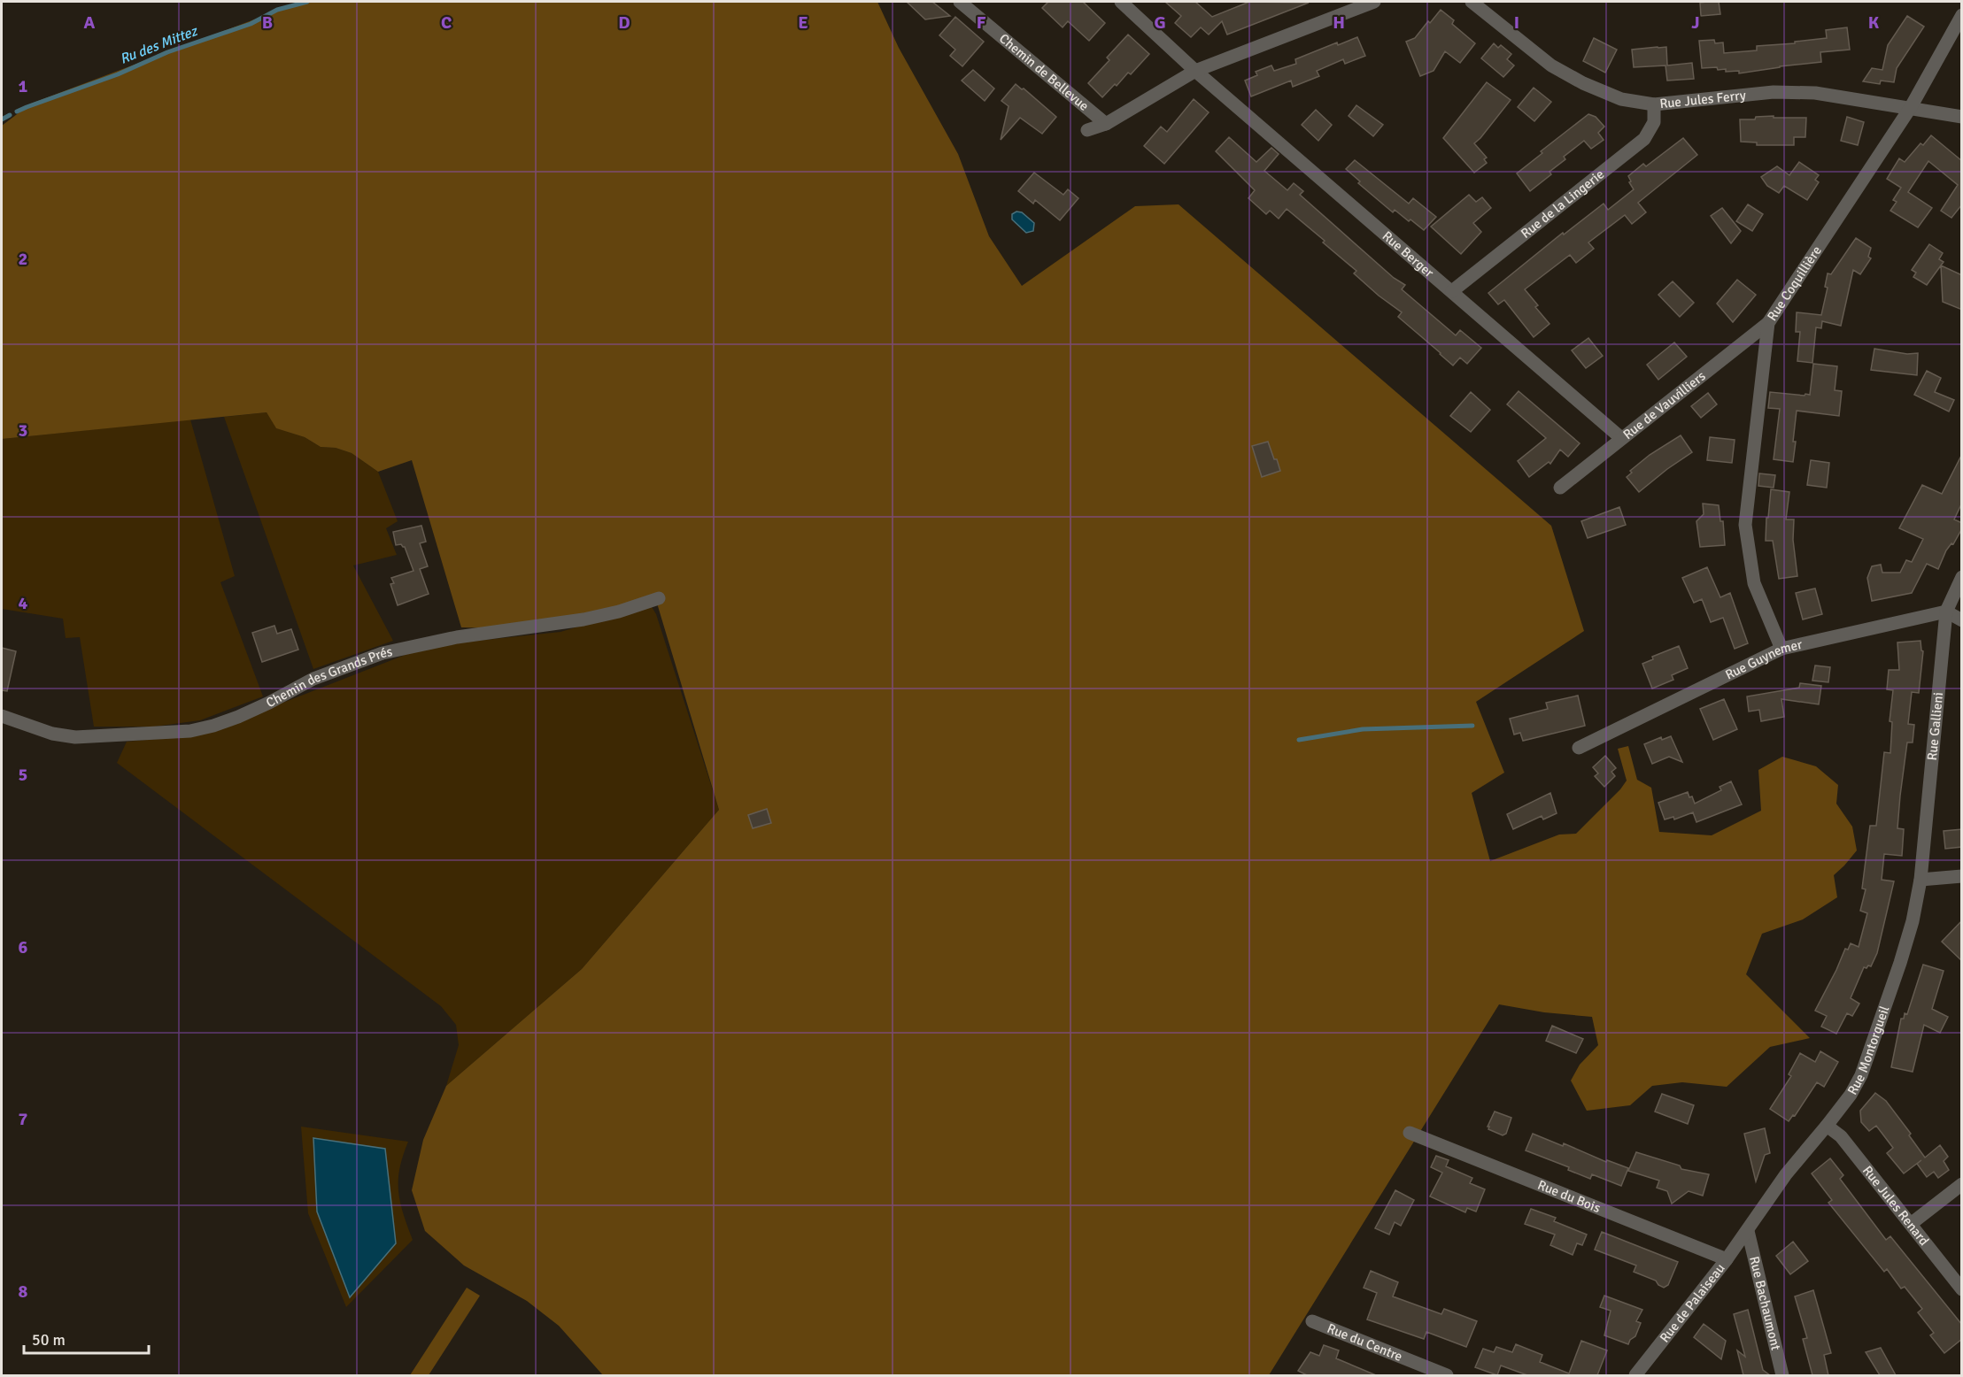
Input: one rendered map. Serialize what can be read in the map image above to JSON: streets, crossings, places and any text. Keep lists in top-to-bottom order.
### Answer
{
  "streets": {
    "street": [
      "Chemin de Bellevue",
      "Rue Jules Ferry",
      "Rue de la Lingerie",
      "Rue Berger",
      "Rue Coquillière",
      "Rue de Vauvilliers",
      "Rue Guynemer",
      "Chemin des Grands Prés",
      "Rue Gallieni",
      "Rue Montorgueil",
      "Rue du Bois",
      "Rue Jules Renard",
      "Rue de Palaiseau",
      "Rue Bachaumont",
      "Rue du Centre"
    ]
  },
  "crossings": [
    ["Rue Jules Ferry", "Rue de la Lingerie"],
    ["Rue Jules Ferry", "Rue Coquillière"],
    ["Rue de la Lingerie", "Rue Berger"],
    ["Rue Berger", "Rue de Vauvilliers"],
    ["Rue Coquillière", "Rue de Vauvilliers"],
    ["Rue Coquillière", "Rue Guynemer"],
    ["Rue Guynemer", "Rue Gallieni"],
    ["Rue Gallieni", "Rue Montorgueil"],
    ["Rue Montorgueil", "Rue Jules Renard"],
    ["Rue Montorgueil", "Rue de Palaiseau"],
    ["Rue Montorgueil", "Rue Bachaumont"],
    ["Rue du Bois", "Rue de Palaiseau"],
    ["Rue de Palaiseau", "Rue Bachaumont"]
  ],
  "water": ["Ru des Mittez"],
  "scale_bar": "50 m",
  "grid": {
    "columns": [
      "A",
      "B",
      "C",
      "D",
      "E",
      "F",
      "G",
      "H",
      "I",
      "J",
      "K"
    ],
    "rows": [
      "1",
      "2",
      "3",
      "4",
      "5",
      "6",
      "7",
      "8"
    ]
  }
}
